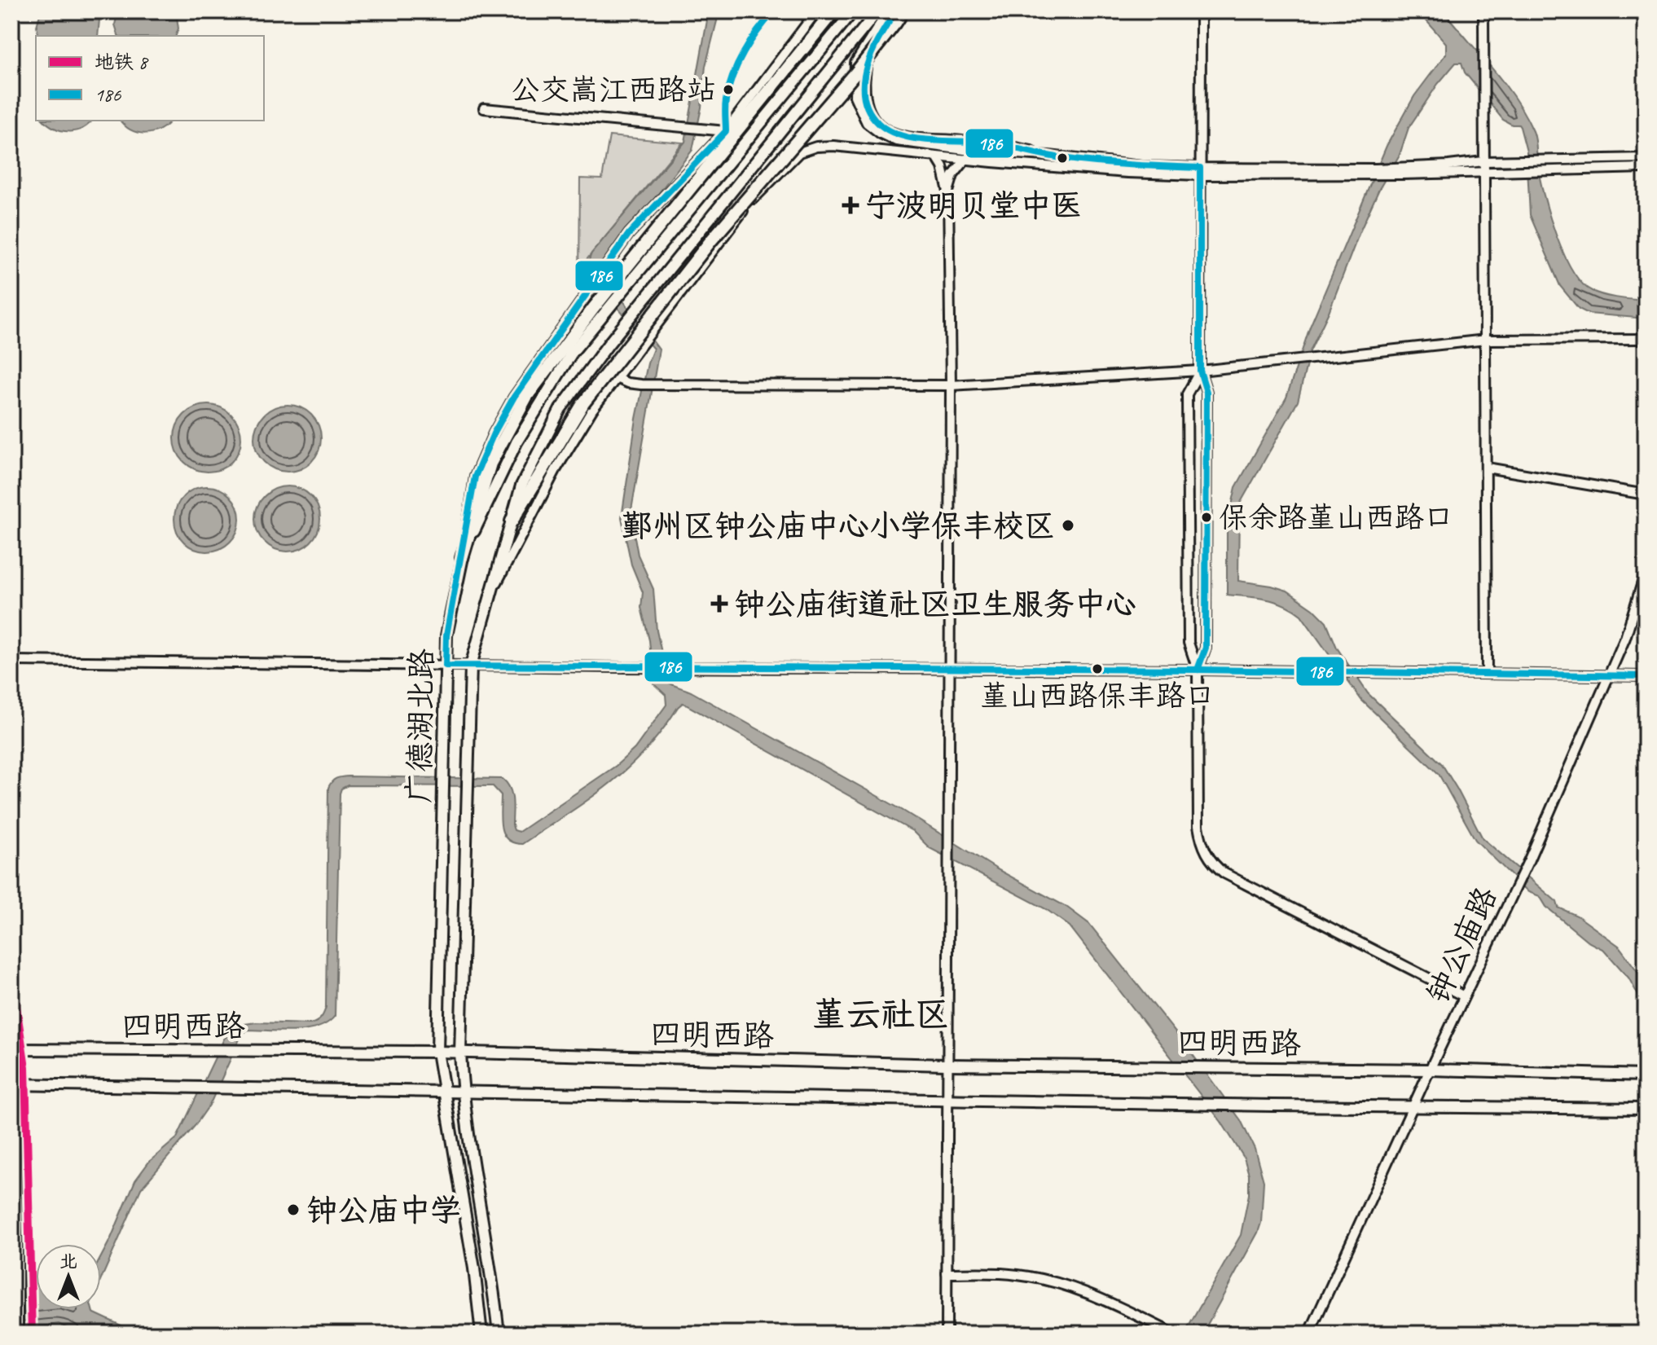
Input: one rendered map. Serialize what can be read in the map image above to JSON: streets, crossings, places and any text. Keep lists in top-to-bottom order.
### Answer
{
  "streets": {
    "main road": ["广德湖北路", "四明西路"],
    "street": ["钟公庙路"]
  },
  "crossings": [
    ["广德湖北路", "四明西路"],
    ["钟公庙路", "四明西路"]
  ],
  "districts": ["堇云社区"],
  "places": {
    "other": [
      "公交嵩江西路站",
      "保余路堇山西路口",
      "鄞州区钟公庙中心小学保丰校区",
      "堇山西路保丰路口",
      "钟公庙中学"
    ],
    "health": ["宁波明贝堂中医", "钟公庙街道社区卫生服务中心"]
  },
  "lines": ["transit line 186", "metro line 8"],
  "legend": ["地铁 8", "186"],
  "north": "top"
}
